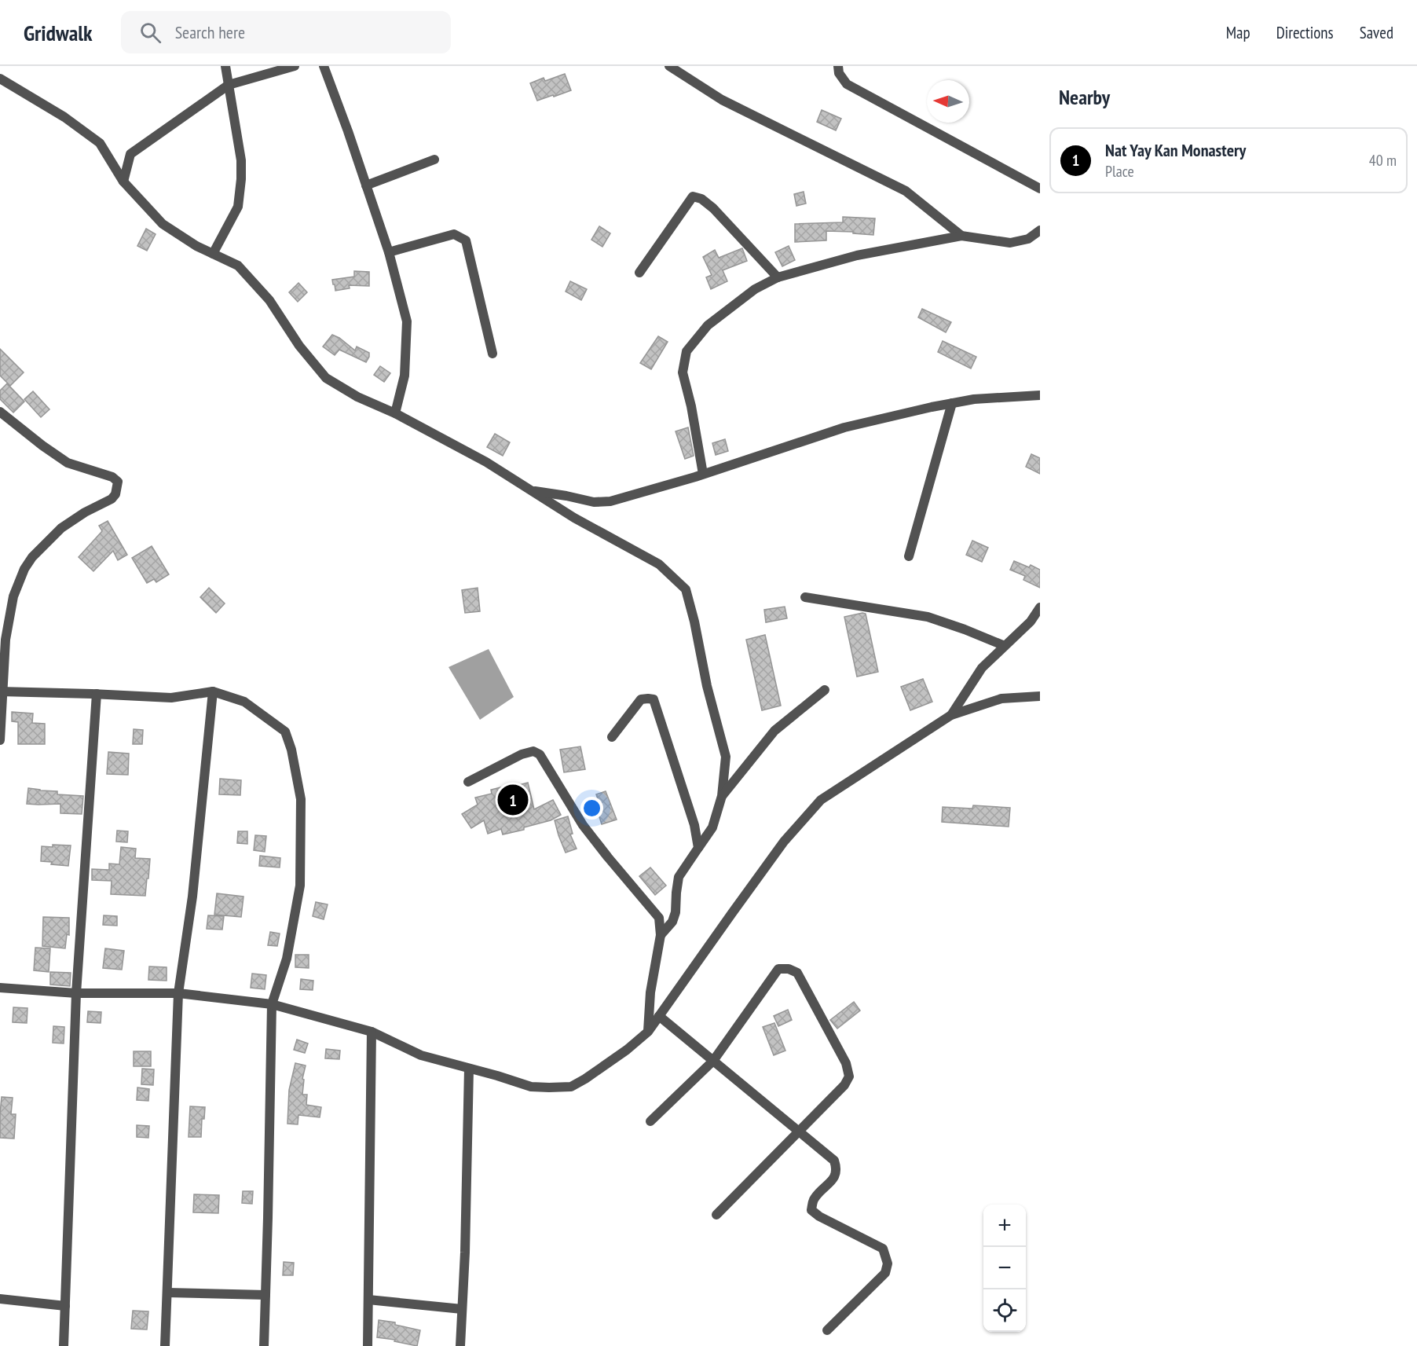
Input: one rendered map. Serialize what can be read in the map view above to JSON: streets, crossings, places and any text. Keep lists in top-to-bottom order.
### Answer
{
  "north": "left",
  "page": {
    "header": "Gridwalk",
    "search": "Search here",
    "nav": ["Map", "Directions", "Saved"],
    "heading": "Nearby",
    "list": [
      {
        "mark": "1",
        "name": "Nat Yay Kan Monastery",
        "note": "Place",
        "value": "40 m"
      }
    ],
    "pins": "1",
    "map_buttons": ["+", "−"]
  }
}
